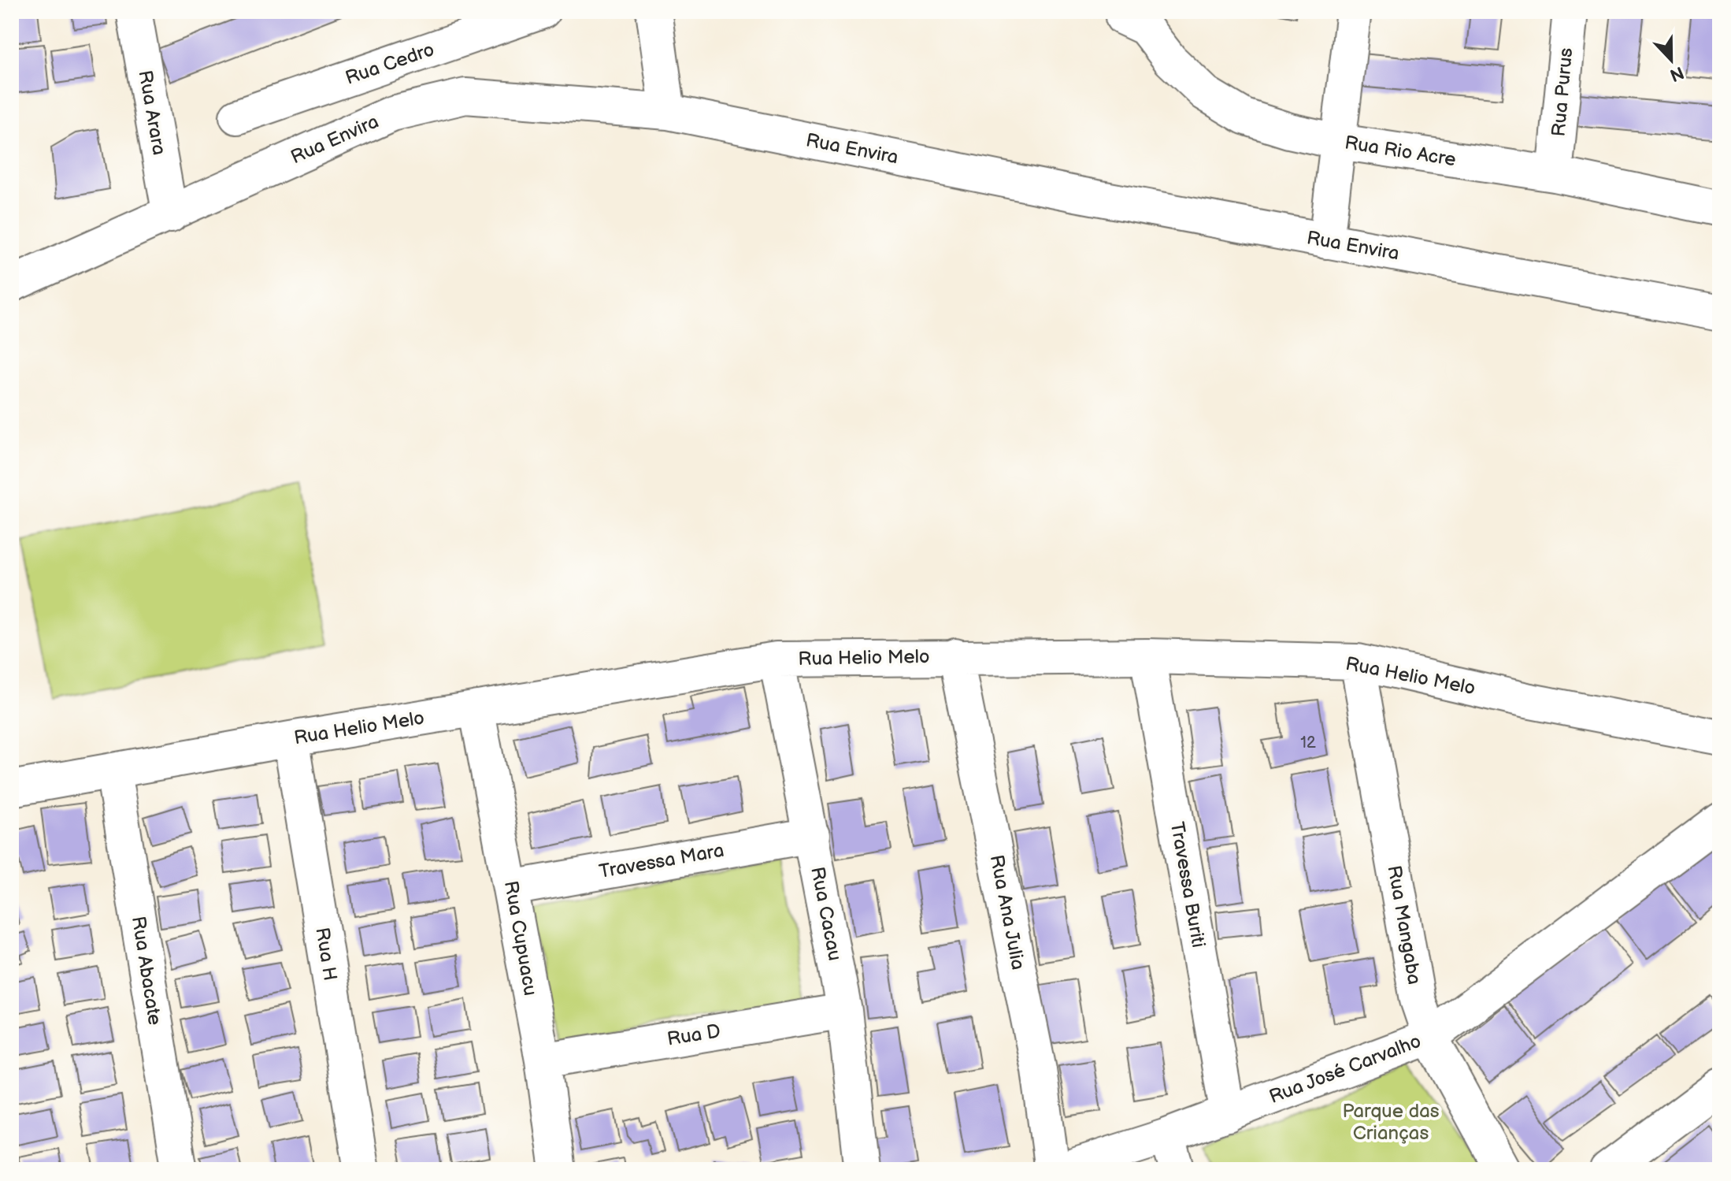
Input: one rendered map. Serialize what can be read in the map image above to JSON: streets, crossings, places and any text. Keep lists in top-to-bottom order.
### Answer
{
  "streets": {
    "street": [
      "Rua Cedro",
      "Rua Purus",
      "Rua Arara",
      "Rua Envira",
      "Rua Rio Acre",
      "Rua Helio Melo",
      "Travessa Mara",
      "Travessa Buriti",
      "Rua Ana Julia",
      "Rua Cacau",
      "Rua Mangaba",
      "Rua Cupuacu",
      "Rua H",
      "Rua Abacate",
      "Rua D",
      "Rua José Carvalho"
    ]
  },
  "crossings": [
    ["Rua Purus", "Rua Rio Acre"],
    ["Rua Arara", "Rua Envira"],
    ["Rua Helio Melo", "Travessa Buriti"],
    ["Rua Helio Melo", "Rua Ana Julia"],
    ["Rua Helio Melo", "Rua Cacau"],
    ["Rua Helio Melo", "Rua Mangaba"],
    ["Rua Helio Melo", "Rua Cupuacu"],
    ["Rua Helio Melo", "Rua H"],
    ["Rua Helio Melo", "Rua Abacate"],
    ["Travessa Mara", "Rua Cacau"],
    ["Travessa Mara", "Rua Cupuacu"],
    ["Travessa Buriti", "Rua José Carvalho"],
    ["Rua Cacau", "Rua D"],
    ["Rua Mangaba", "Rua José Carvalho"],
    ["Rua Cupuacu", "Rua D"]
  ],
  "parks": ["Parque das Crianças"],
  "house_numbers": ["12"],
  "north": "bottom"
}
